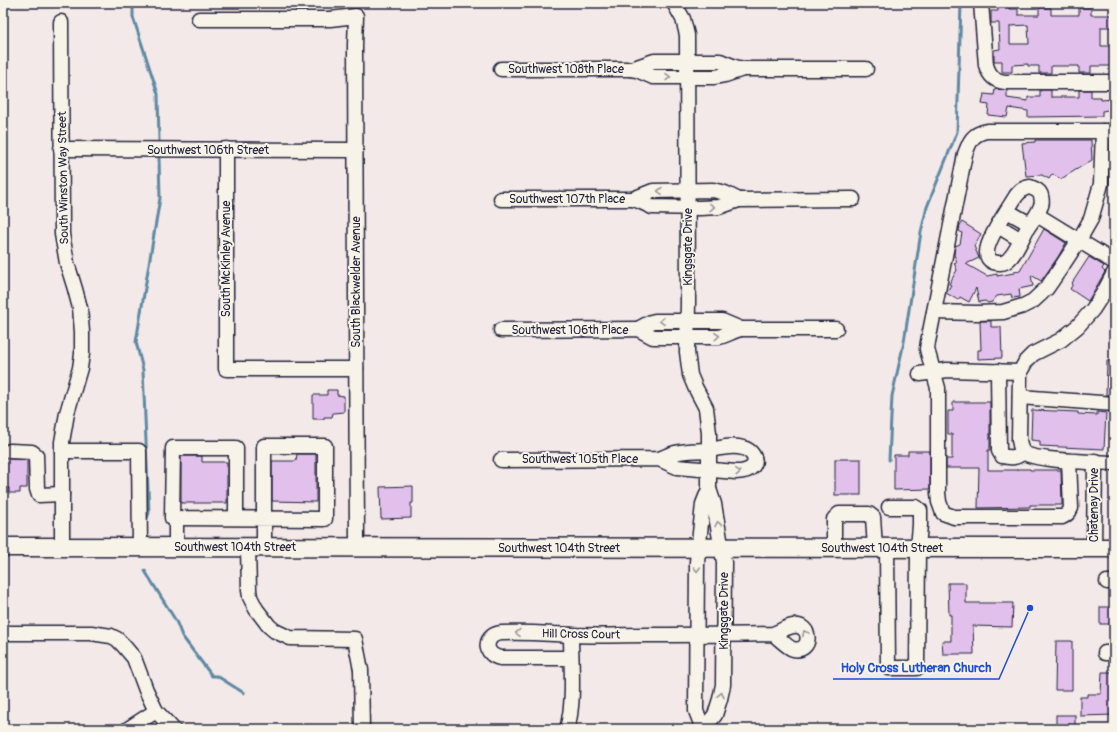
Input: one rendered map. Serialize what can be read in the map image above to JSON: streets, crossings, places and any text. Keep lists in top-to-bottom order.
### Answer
{
  "streets": {
    "main road": ["Southwest 104th Street"],
    "street": [
      "Southwest 108th Place",
      "Southwest 106th Street",
      "South Winston Way Street",
      "Southwest 107th Place",
      "Kingsgate Drive",
      "South McKinley Avenue",
      "South Blackwelder Avenue",
      "Southwest 106th Place",
      "Southwest 105th Place",
      "Chatenay Drive",
      "Hill Cross Court"
    ]
  },
  "crossings": [
    ["Southwest 108th Place", "Kingsgate Drive"],
    ["Southwest 106th Street", "South Winston Way Street"],
    ["Southwest 106th Street", "South McKinley Avenue"],
    ["Southwest 106th Street", "South Blackwelder Avenue"],
    ["South Winston Way Street", "Southwest 104th Street"],
    ["Southwest 107th Place", "Kingsgate Drive"],
    ["Kingsgate Drive", "Southwest 106th Place"],
    ["Kingsgate Drive", "Southwest 105th Place"],
    ["Kingsgate Drive", "Southwest 104th Street"],
    ["Kingsgate Drive", "Hill Cross Court"],
    ["South McKinley Avenue", "South Blackwelder Avenue"],
    ["South Blackwelder Avenue", "Southwest 104th Street"],
    ["Chatenay Drive", "Southwest 104th Street"]
  ],
  "places": ["Holy Cross Lutheran Church"]
}
